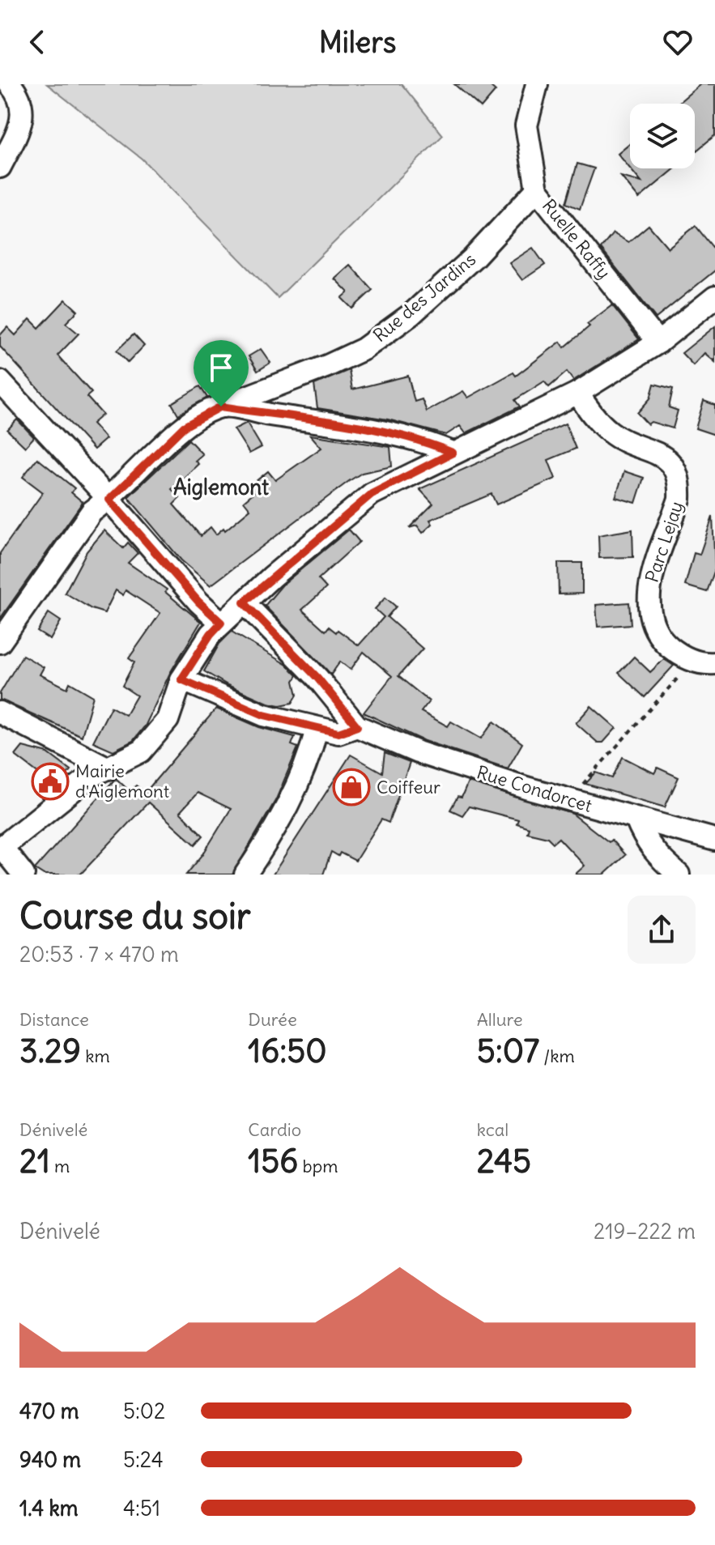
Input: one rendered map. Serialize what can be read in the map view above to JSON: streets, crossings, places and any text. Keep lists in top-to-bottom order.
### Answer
{
  "streets": {
    "street": [
      "Ruelle Raffy",
      "Rue des Jardins",
      "Parc Lejay",
      "Rue Condorcet"
    ]
  },
  "crossings": [
    ["Ruelle Raffy", "Rue des Jardins"]
  ],
  "districts": ["Aiglemont"],
  "places": {
    "public building": ["Mairie d'Aiglemont"],
    "shop": ["Coiffeur"]
  },
  "page": {
    "header": "Milers",
    "heading": ["Course du soir", "20:53 · 7 × 470 m"],
    "stats": [
      ["Distance", "3.29 km"],
      ["Durée", "16:50"],
      ["Allure", "5:07 /km"],
      ["Dénivelé", "21 m"],
      ["Cardio", "156 bpm"],
      ["kcal", "245"]
    ],
    "chart": ["Dénivelé", "219–222 m"],
    "list": [
      {
        "name": "470 m",
        "note": "5:02"
      },
      {
        "name": "940 m",
        "note": "5:24"
      },
      {
        "name": "1.4 km",
        "note": "4:51"
      }
    ]
  }
}
